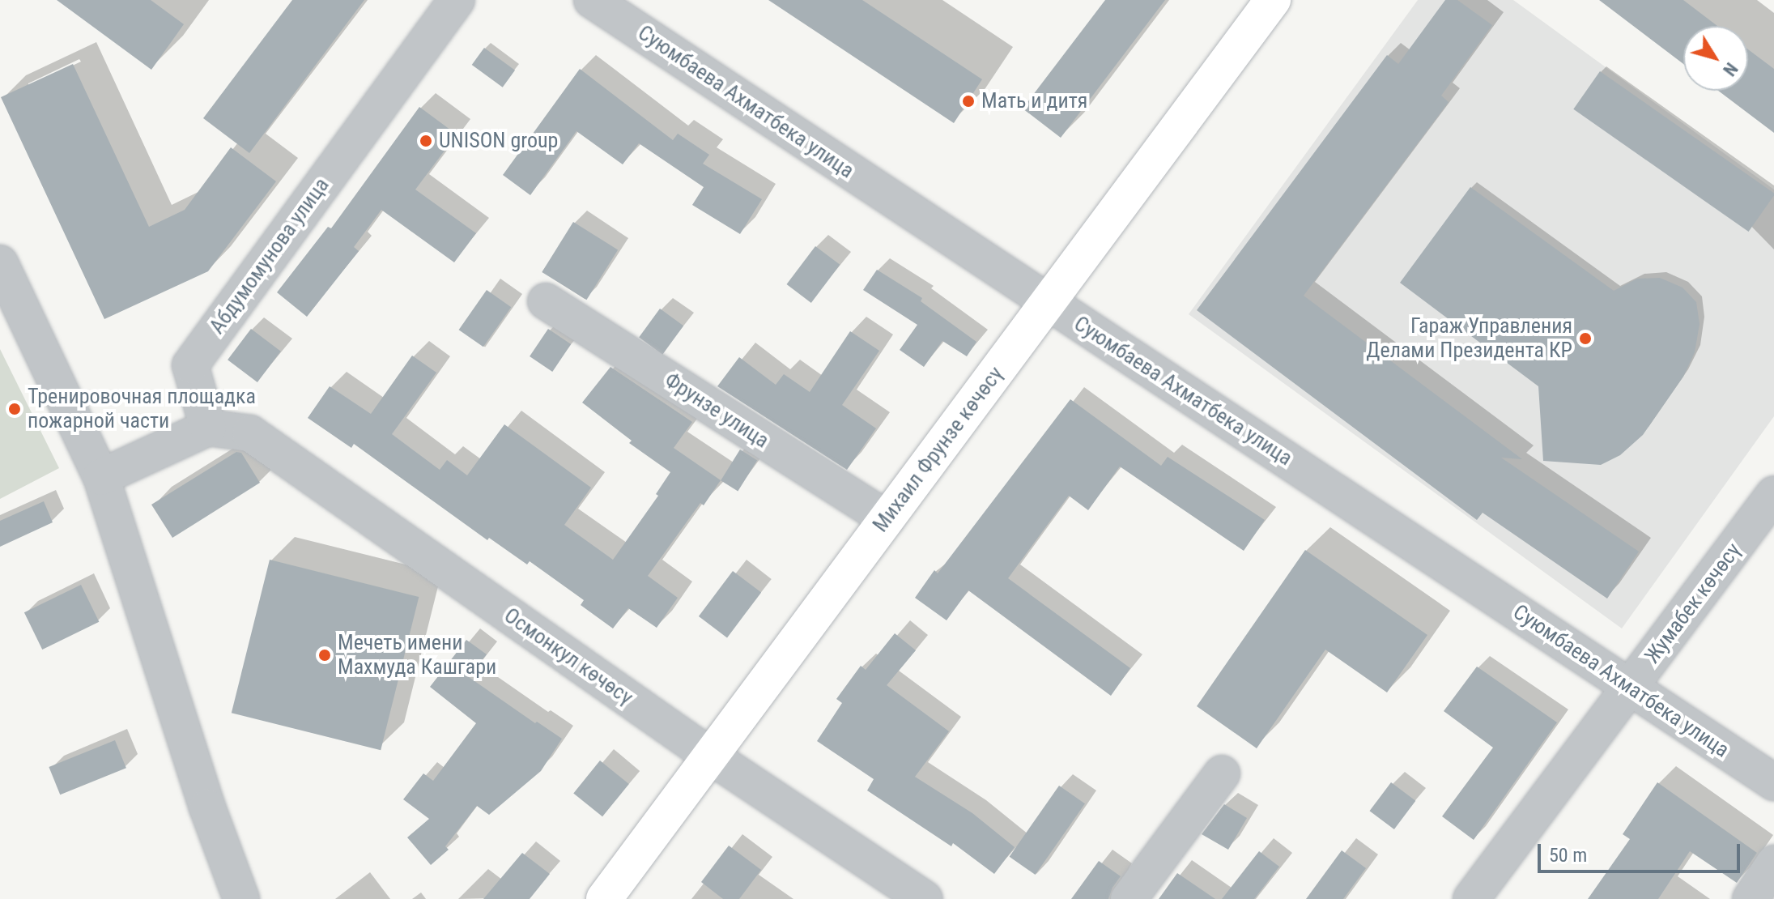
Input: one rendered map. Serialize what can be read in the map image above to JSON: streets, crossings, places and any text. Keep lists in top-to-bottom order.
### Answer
{
  "streets": {
    "main road": ["Михаил Фрунзе көчөсү"],
    "street": [
      "Суюмбаева Ахматбека улица",
      "Абдумомунова улица",
      "Фрунзе улица",
      "Жумабек көчөсү",
      "Осмонкул көчөсү"
    ]
  },
  "crossings": [
    ["Суюмбаева Ахматбека улица", "Михаил Фрунзе көчөсү"],
    ["Суюмбаева Ахматбека улица", "Жумабек көчөсү"],
    ["Абдумомунова улица", "Осмонкул көчөсү"],
    ["Фрунзе улица", "Михаил Фрунзе көчөсү"],
    ["Михаил Фрунзе көчөсү", "Осмонкул көчөсү"]
  ],
  "places": [
    "Мать и дитя",
    "UNISON group",
    "Гараж Управления Делами Президента КР",
    "Тренировочная площадка пожарной части",
    "Мечеть имени Махмуда Кашгари"
  ],
  "scale_bar": "50 m",
  "north": "bottom right"
}
